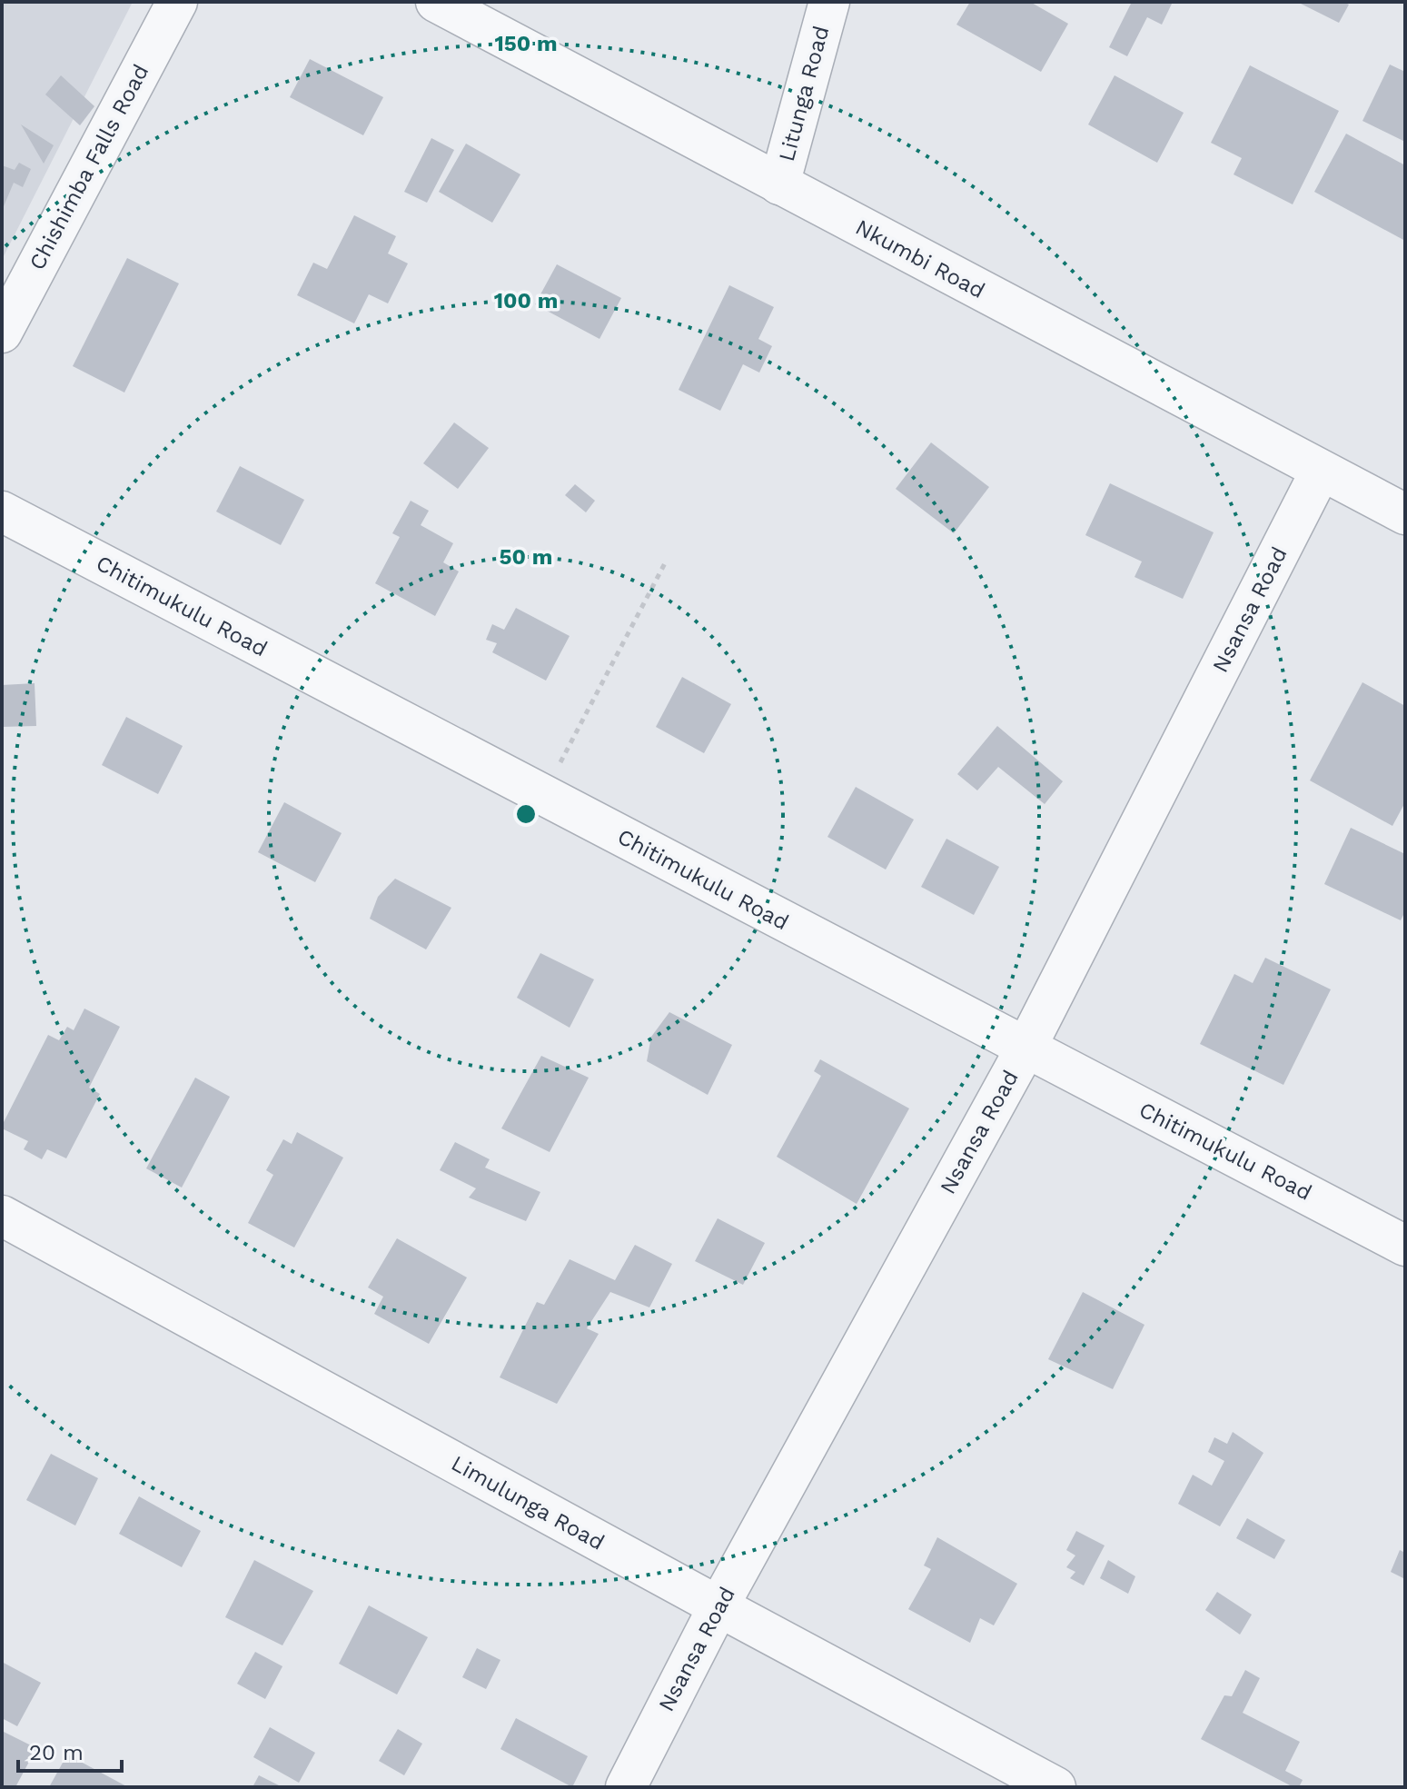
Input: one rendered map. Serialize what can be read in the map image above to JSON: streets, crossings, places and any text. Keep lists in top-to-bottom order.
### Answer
{
  "streets": {
    "street": [
      "Litunga Road",
      "Chishimba Falls Road",
      "Nkumbi Road",
      "Chitimukulu Road",
      "Nsansa Road",
      "Limulunga Road"
    ]
  },
  "crossings": [
    ["Litunga Road", "Nkumbi Road"],
    ["Nkumbi Road", "Nsansa Road"],
    ["Chitimukulu Road", "Nsansa Road"],
    ["Nsansa Road", "Limulunga Road"]
  ],
  "scale_bar": "20 m",
  "rings": ["150 m", "100 m", "50 m"]
}
